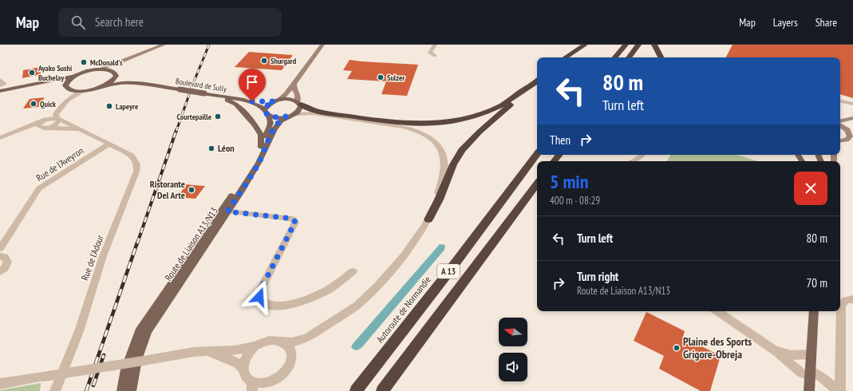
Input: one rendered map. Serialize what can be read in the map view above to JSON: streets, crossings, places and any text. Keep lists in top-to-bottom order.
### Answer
{
  "streets": {
    "highway": ["A 13", "Autoroute de Normandie"],
    "main road": ["Boulevard de Sully", "Route de Liaison A13/N13"],
    "street": ["Rue de l'Aveyron", "Rue de l'Adour"]
  },
  "crossings": [
    ["Rue de l'Aveyron", "Rue de l'Adour"]
  ],
  "places": [
    "Shurgard",
    "McDonald's",
    "Ayako Sushi Buchelay",
    "Sulzer",
    "Quick",
    "Lapeyre",
    "Courtepaille",
    "Léon",
    "Ristorante Del Arte",
    "Plaine des Sports Grigore-Obreja"
  ],
  "north": "left",
  "page": {
    "header": "Map",
    "search": "Search here",
    "nav": ["Map", "Layers", "Share"],
    "turn": ["80 m", "Turn left"],
    "then": "Then",
    "heading": ["5 min", "400 m · 08:29"],
    "list": [
      {
        "name": "Turn left",
        "value": "80 m"
      },
      {
        "name": "Turn right",
        "note": "Route de Liaison A13/N13",
        "value": "70 m"
      }
    ]
  }
}
